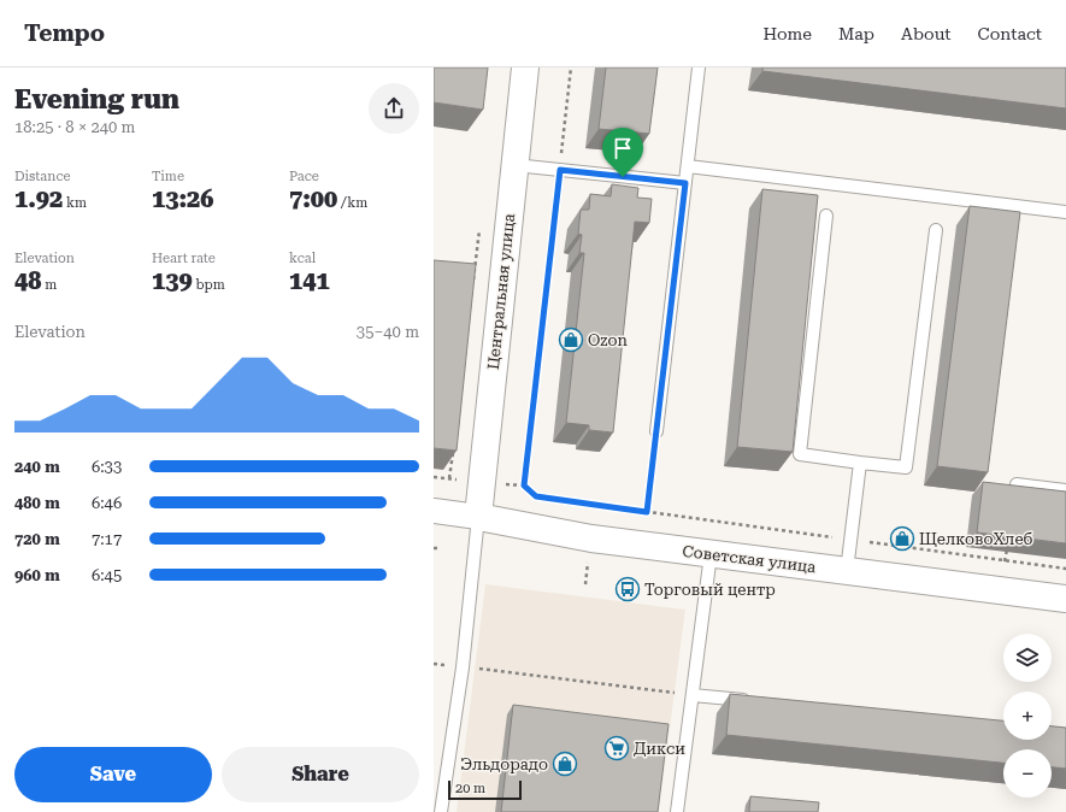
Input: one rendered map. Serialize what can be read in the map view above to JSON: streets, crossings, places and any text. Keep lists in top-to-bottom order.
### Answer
{
  "streets": {
    "street": ["Центральная улица", "Советская улица"]
  },
  "crossings": [
    ["Центральная улица", "Советская улица"]
  ],
  "places": {
    "shop": ["Ozon", "ЩелковоХлеб", "Эльдорадо"],
    "bus stop": ["Торговый центр"],
    "supermarket": ["Дикси"]
  },
  "scale_bar": "20 m",
  "page": {
    "header": "Tempo",
    "nav": [
      "Home",
      "Map",
      "About",
      "Contact"
    ],
    "heading": ["Evening run", "18:25 · 8 × 240 m"],
    "stats": [
      ["Distance", "1.92 km"],
      ["Time", "13:26"],
      ["Pace", "7:00 /km"],
      ["Elevation", "48 m"],
      ["Heart rate", "139 bpm"],
      ["kcal", "141"]
    ],
    "chart": ["Elevation", "35–40 m"],
    "list": [
      {
        "name": "240 m",
        "note": "6:33"
      },
      {
        "name": "480 m",
        "note": "6:46"
      },
      {
        "name": "720 m",
        "note": "7:17"
      },
      {
        "name": "960 m",
        "note": "6:45"
      }
    ],
    "map_buttons": ["+", "−"],
    "buttons": ["Save", "Share"],
    "scale": "20 m"
  }
}
